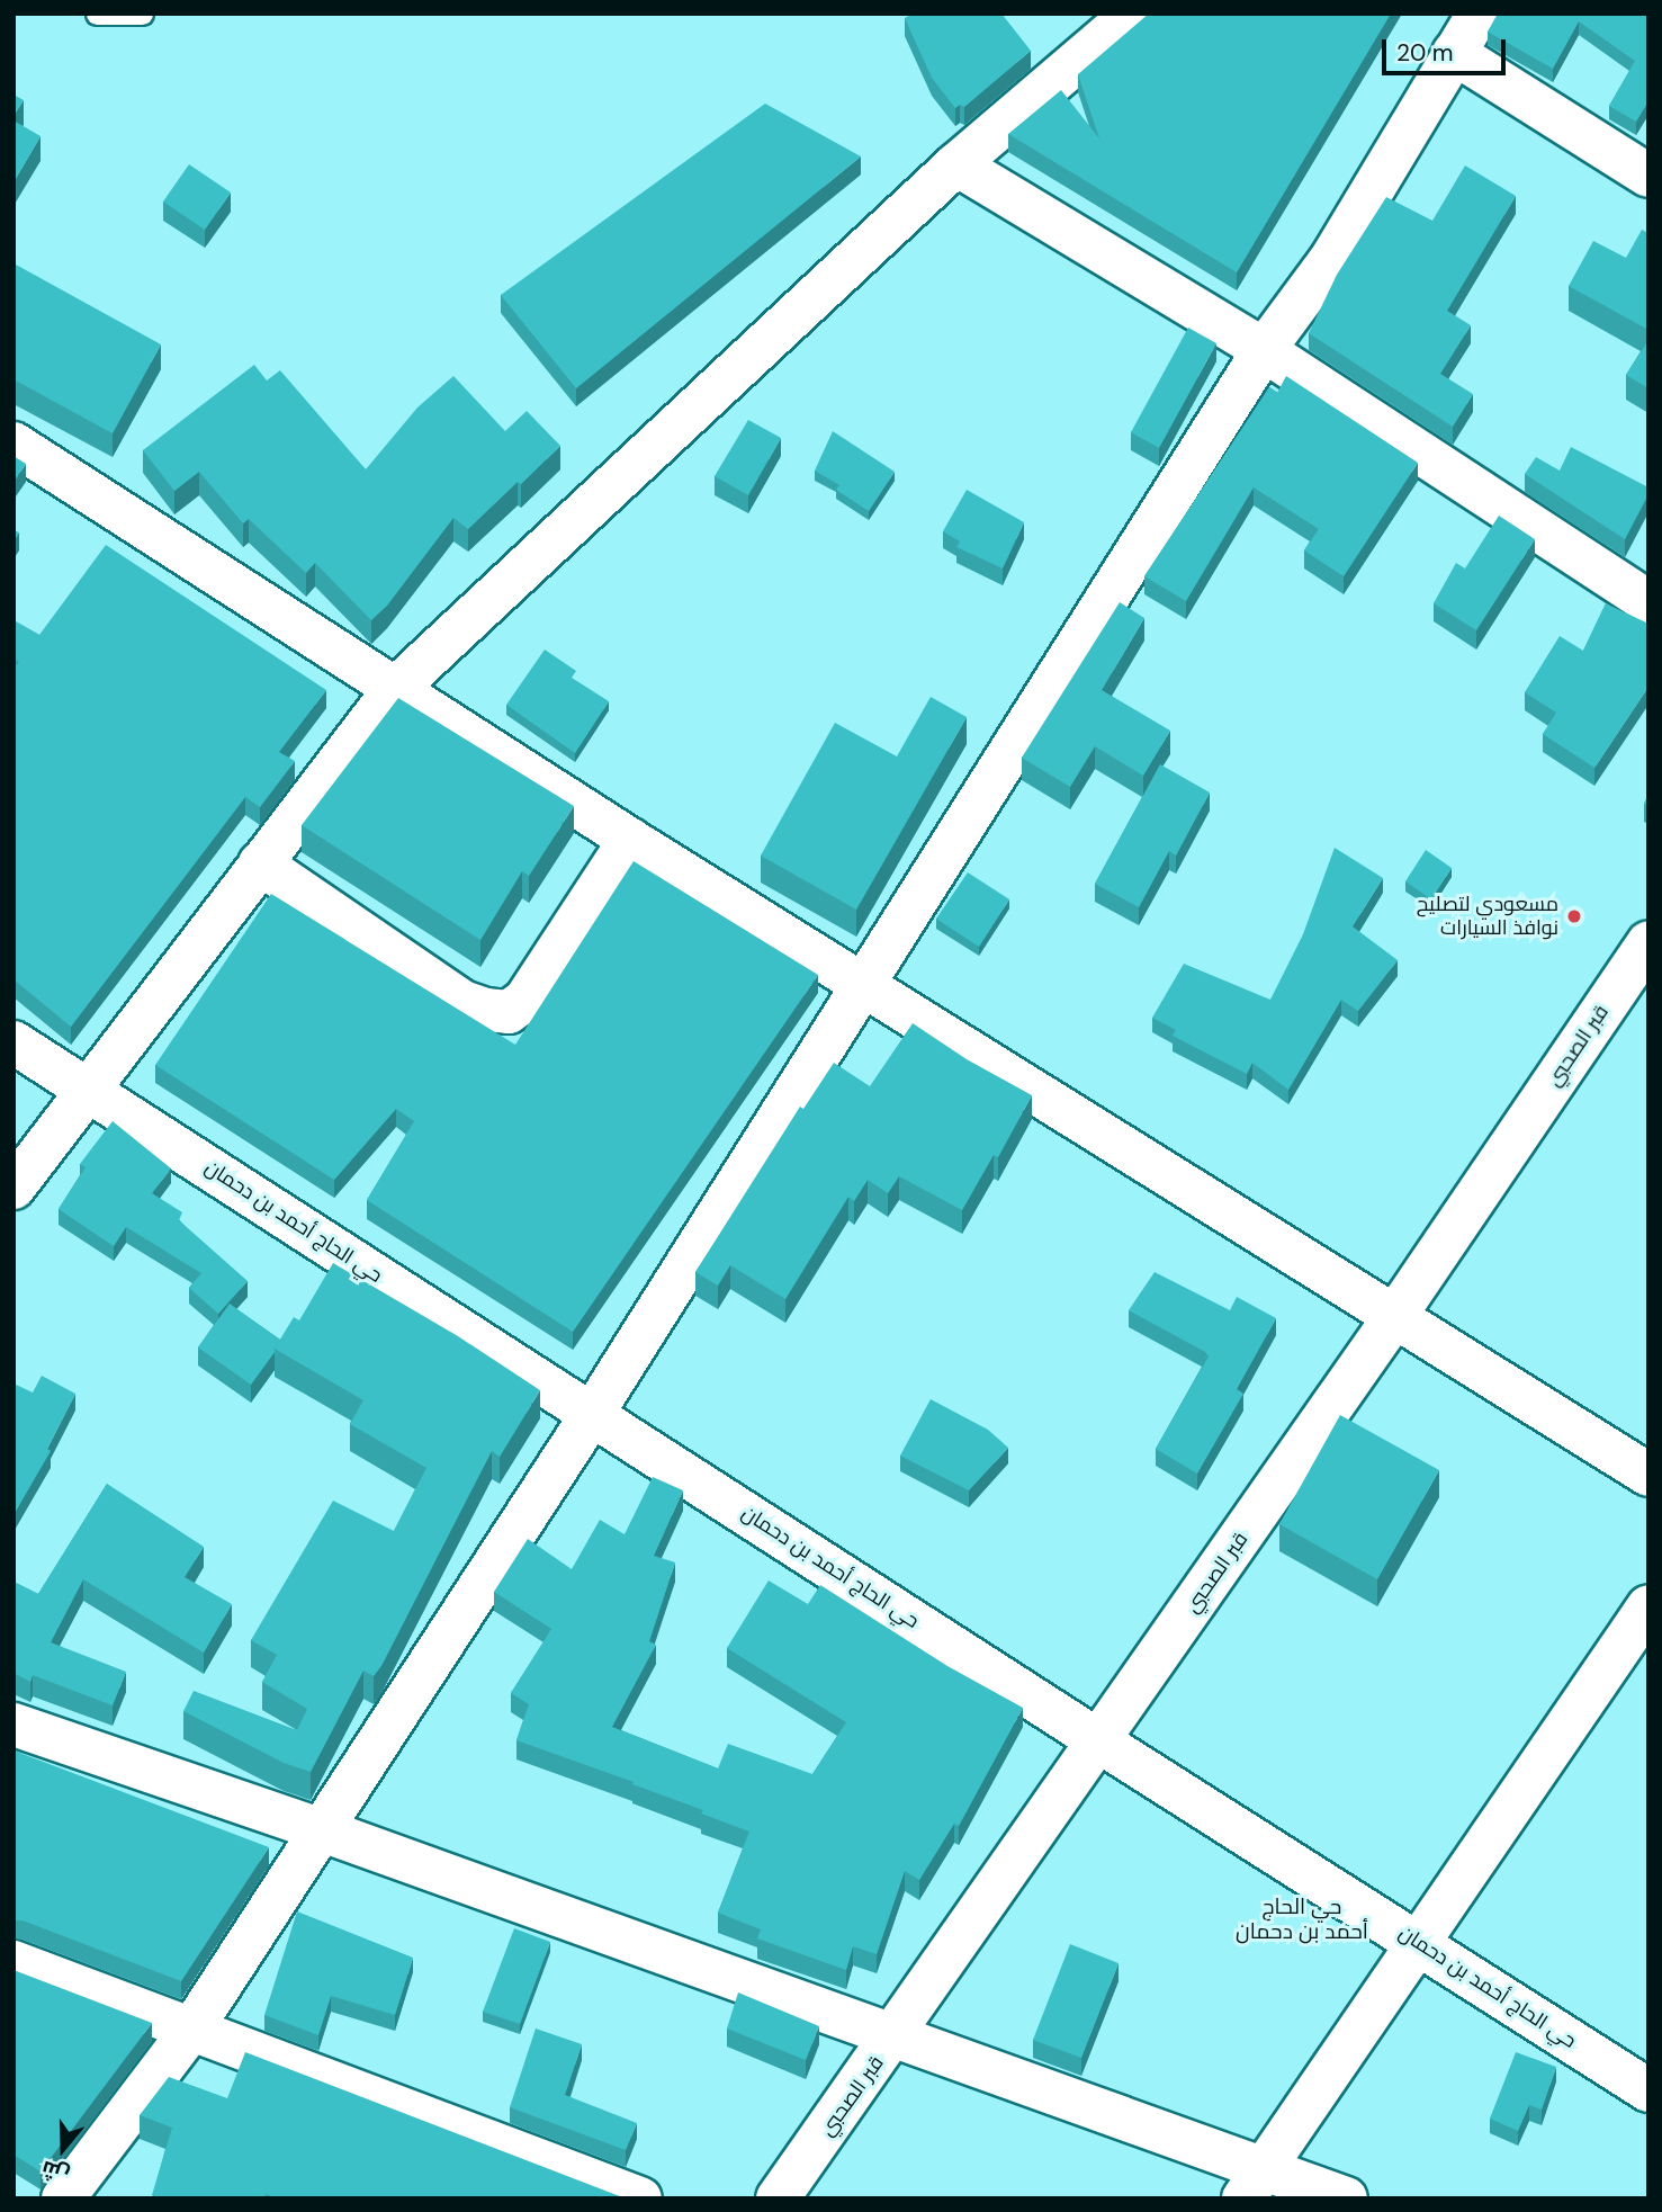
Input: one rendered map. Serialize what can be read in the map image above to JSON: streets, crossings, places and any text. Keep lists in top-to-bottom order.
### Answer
{
  "streets": {
    "street": ["قبر الصحبي", "حي الحاج أحمد بن دحمان"]
  },
  "crossings": [
    ["قبر الصحبي", "حي الحاج أحمد بن دحمان"]
  ],
  "districts": ["حي الحاج أحمد بن دحمان"],
  "places": ["مسعودي لتصليح نوافذ السيارات"],
  "scale_bar": "20 m",
  "north": "bottom"
}
